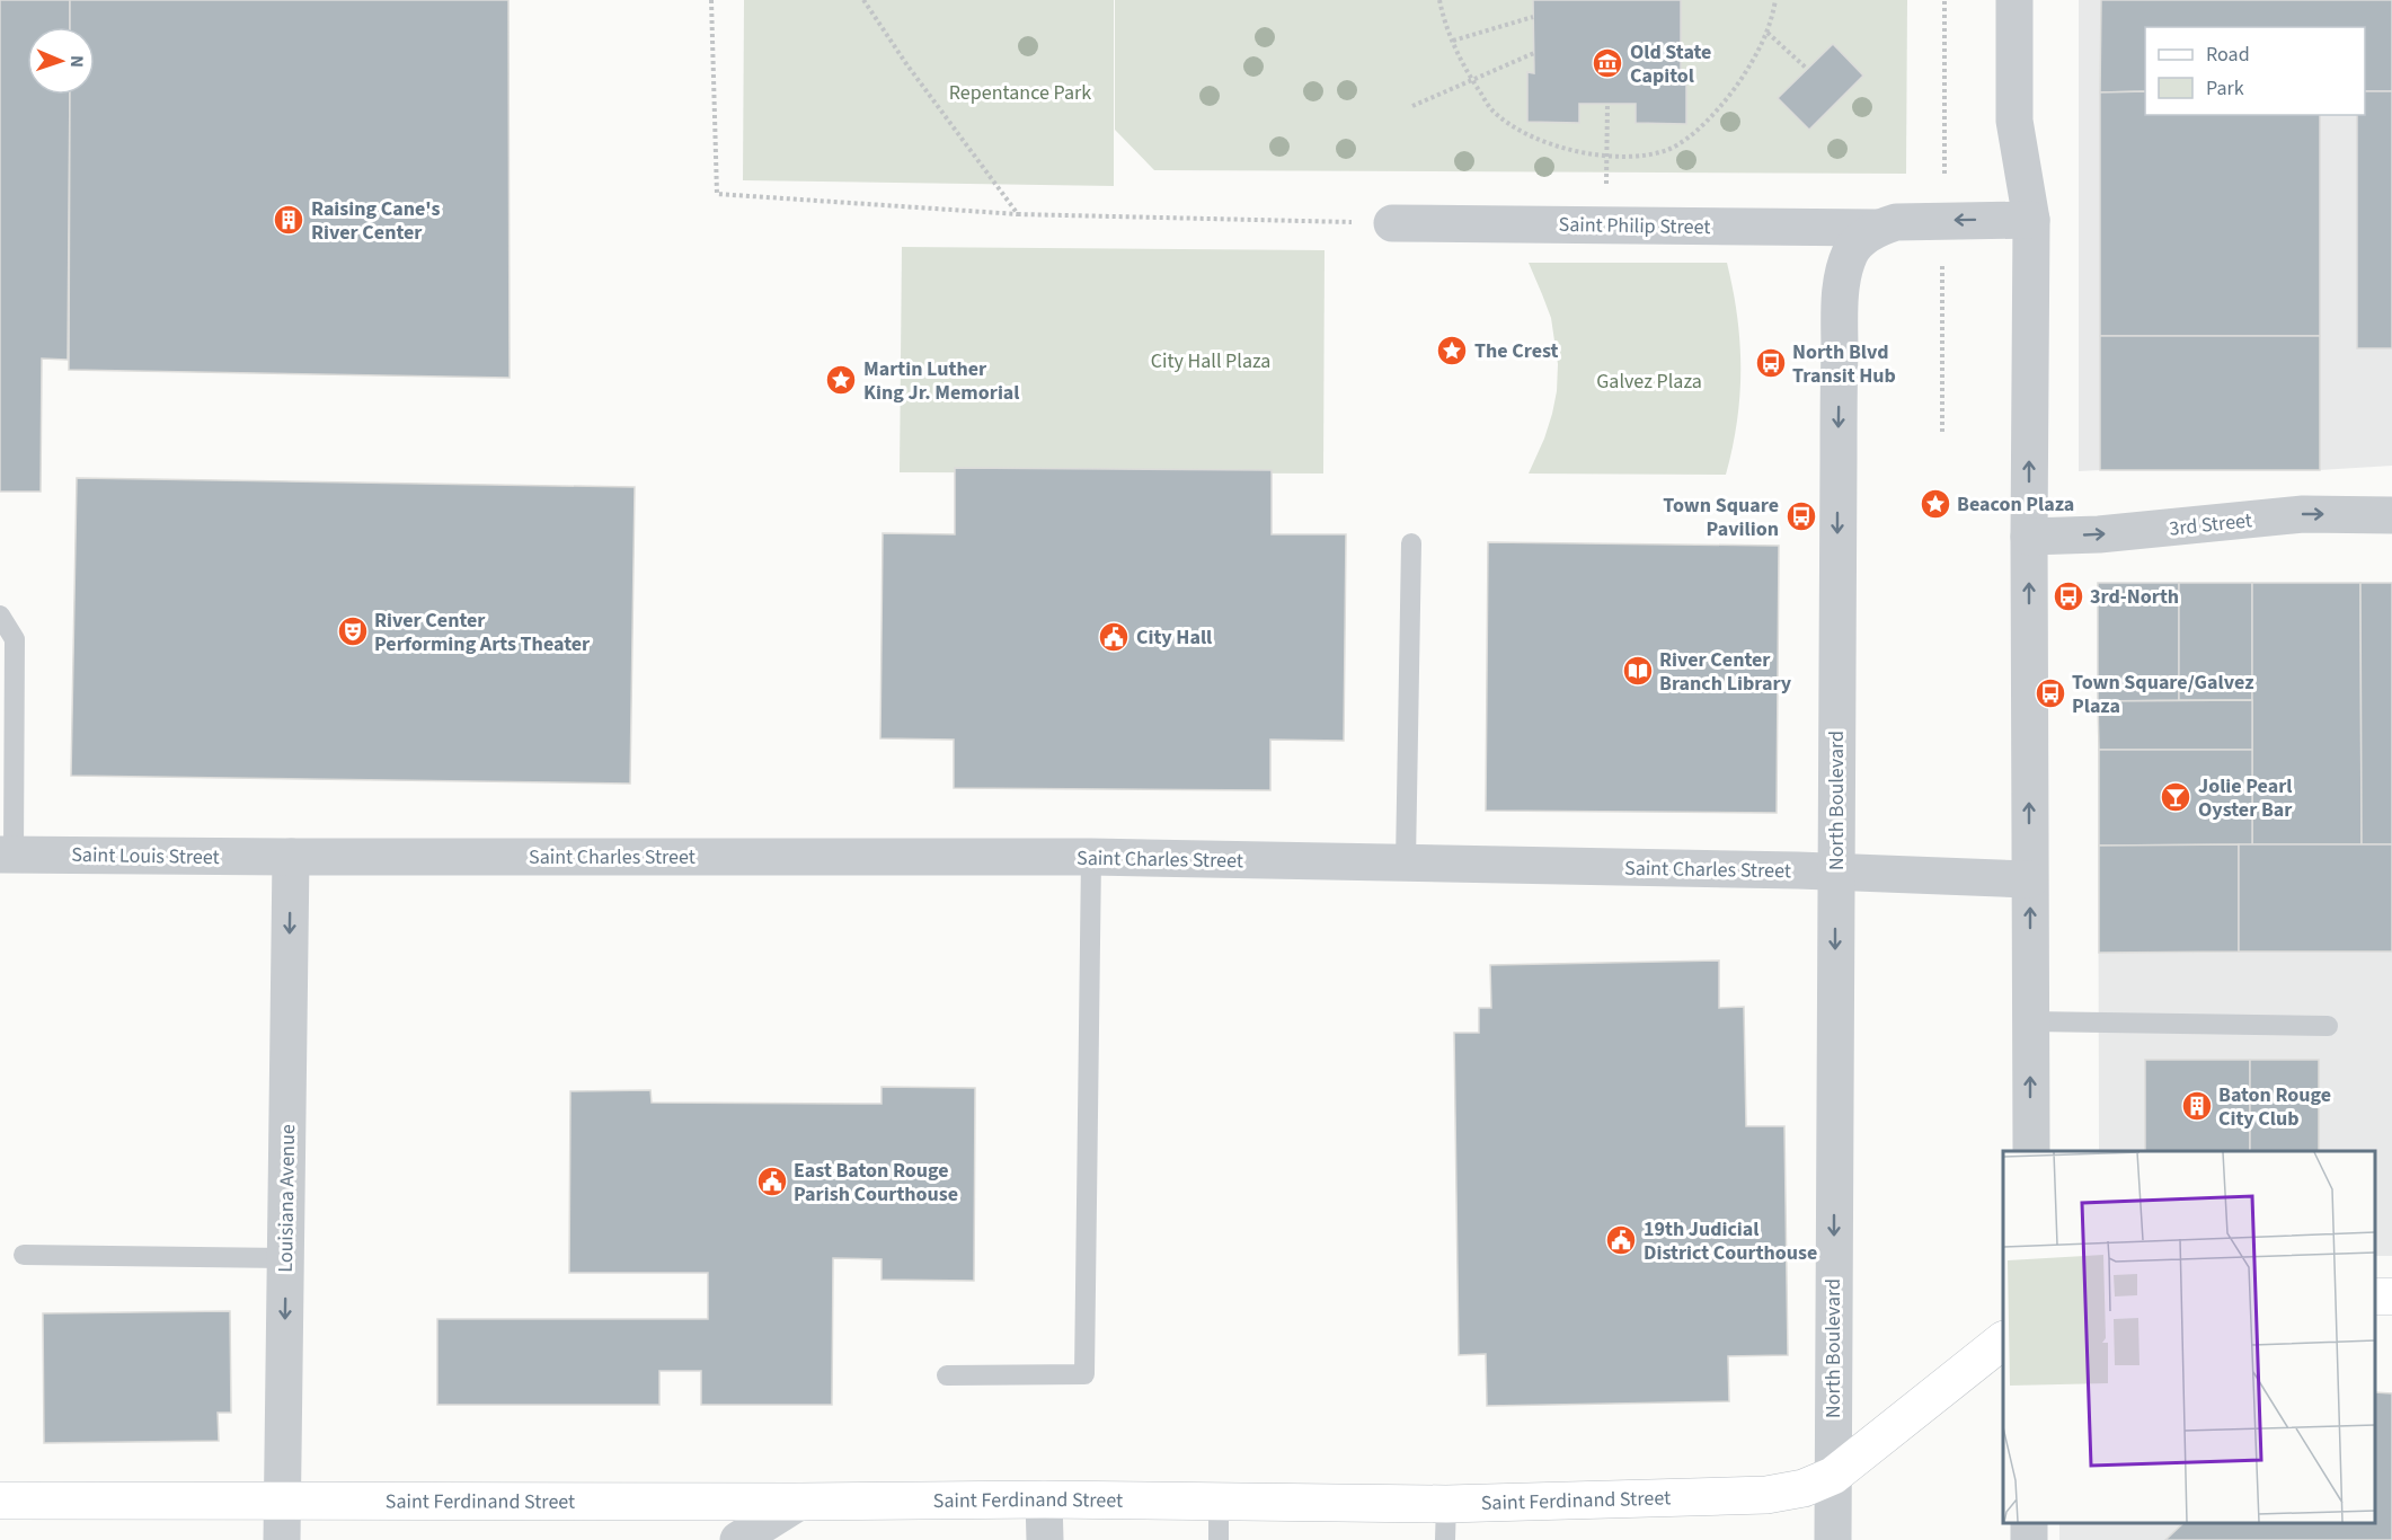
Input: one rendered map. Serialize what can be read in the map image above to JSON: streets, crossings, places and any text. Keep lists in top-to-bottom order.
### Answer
{
  "streets": {
    "main road": ["Saint Ferdinand Street"],
    "street": [
      "Saint Philip Street",
      "3rd Street",
      "North Boulevard",
      "Saint Louis Street",
      "Saint Charles Street",
      "Louisiana Avenue"
    ]
  },
  "crossings": [
    ["Saint Philip Street", "North Boulevard"],
    ["North Boulevard", "Saint Charles Street"],
    ["North Boulevard", "Saint Ferdinand Street"],
    ["Saint Louis Street", "Saint Charles Street"],
    ["Saint Louis Street", "Louisiana Avenue"],
    ["Saint Charles Street", "Louisiana Avenue"],
    ["Louisiana Avenue", "Saint Ferdinand Street"]
  ],
  "one_way": ["3rd Street", "Louisiana Avenue"],
  "parks": ["Repentance Park", "City Hall Plaza", "Galvez Plaza"],
  "places": {
    "museum": ["Old State Capitol"],
    "building": ["Raising Cane's River Center", "Baton Rouge City Club"],
    "place": ["The Crest", "Martin Luther King Jr. Memorial", "Beacon Plaza"],
    "bus stop": [
      "North Blvd Transit Hub",
      "Town Square Pavilion",
      "3rd-North",
      "Town Square/Galvez Plaza"
    ],
    "theatre": ["River Center Performing Arts Theater"],
    "public building": ["City Hall", "East Baton Rouge Parish Courthouse", "19th Judicial District Courthouse"],
    "library": ["River Center Branch Library"],
    "bar": ["Jolie Pearl Oyster Bar"]
  },
  "legend": ["Road", "Park"],
  "north": "right"
}
